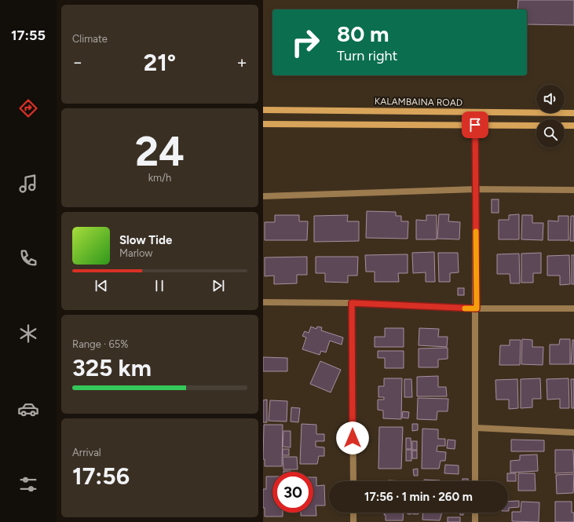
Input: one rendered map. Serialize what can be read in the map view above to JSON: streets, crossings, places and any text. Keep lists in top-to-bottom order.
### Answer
{
  "streets": {
    "main road": ["KALAMBAINA ROAD"]
  },
  "page": {
    "tabs": "17:55",
    "tile": [
      "Climate",
      ["24", "km/h"],
      ["Range · 65%", "325 km"],
      ["Arrival", "17:56"]
    ],
    "turn": ["80 m", "Turn right"],
    "heat": ["−", "21°", "+"],
    "song": ["Slow Tide", "Marlow"],
    "limit": "30",
    "trip": "17:56 · 1 min · 260 m"
  }
}
